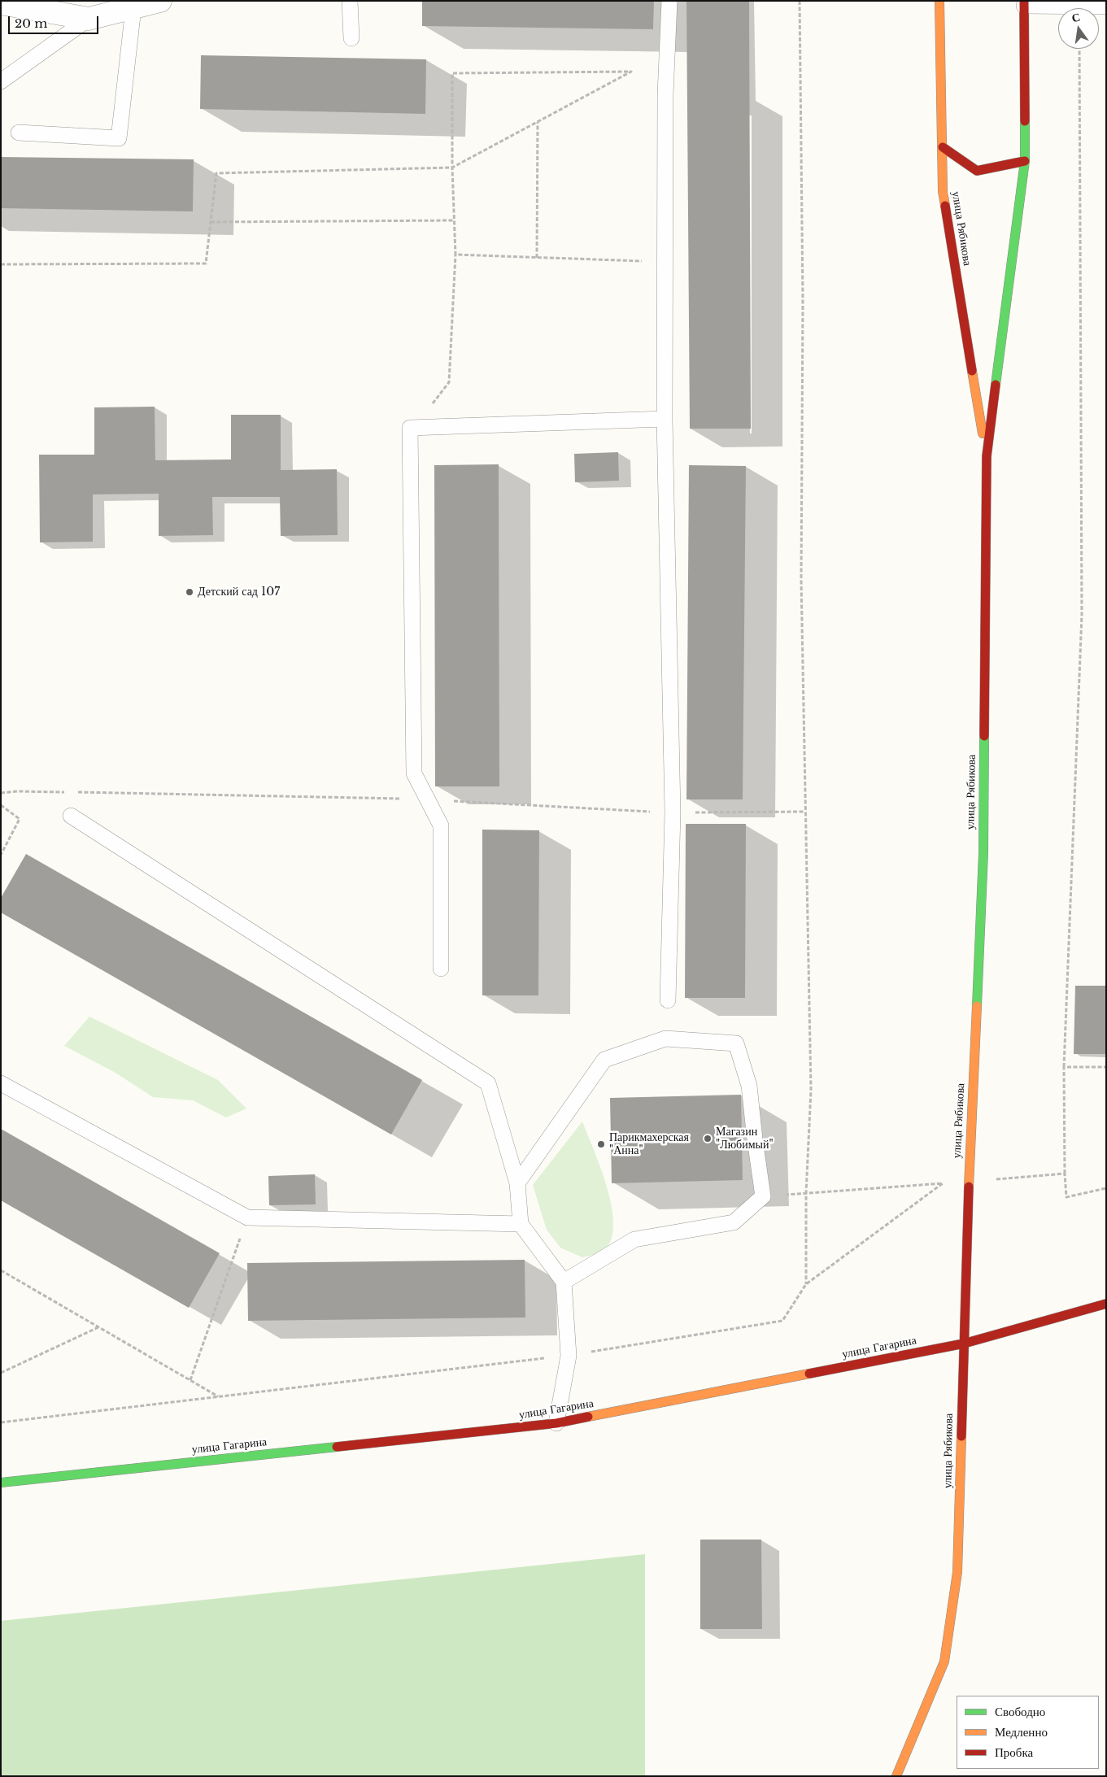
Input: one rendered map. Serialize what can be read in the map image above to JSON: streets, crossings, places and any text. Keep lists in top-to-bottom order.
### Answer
{
  "streets": {
    "street": ["улица Рябикова", "улица Гагарина"]
  },
  "crossings": [
    ["улица Рябикова", "улица Гагарина"]
  ],
  "places": ["Детский сад 107", "Магазин \"Любимый\"", "Парикмахерская \"Анна\""],
  "legend": ["Свободно", "Медленно", "Пробка"],
  "scale_bar": "20 m",
  "north": "top"
}
